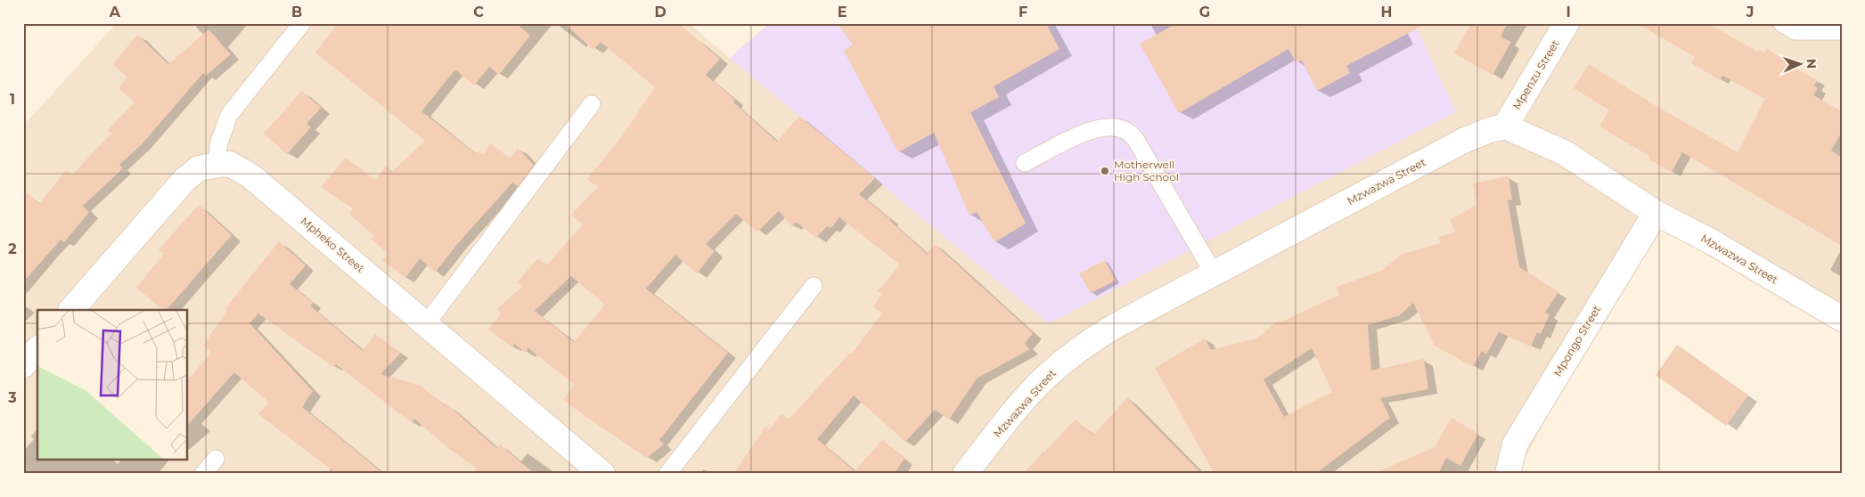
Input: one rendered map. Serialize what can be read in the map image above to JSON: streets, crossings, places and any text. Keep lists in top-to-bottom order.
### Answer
{
  "streets": {
    "street": [
      "Mpenzu Street",
      "Mzwazwa Street",
      "Mpheko Street",
      "Mpongo Street"
    ]
  },
  "crossings": [
    ["Mpenzu Street", "Mzwazwa Street"],
    ["Mzwazwa Street", "Mpongo Street"]
  ],
  "places": ["Motherwell High School"],
  "north": "right",
  "grid": {
    "columns": [
      "A",
      "B",
      "C",
      "D",
      "E",
      "F",
      "G",
      "H",
      "I",
      "J"
    ],
    "rows": ["1", "2", "3"]
  }
}
